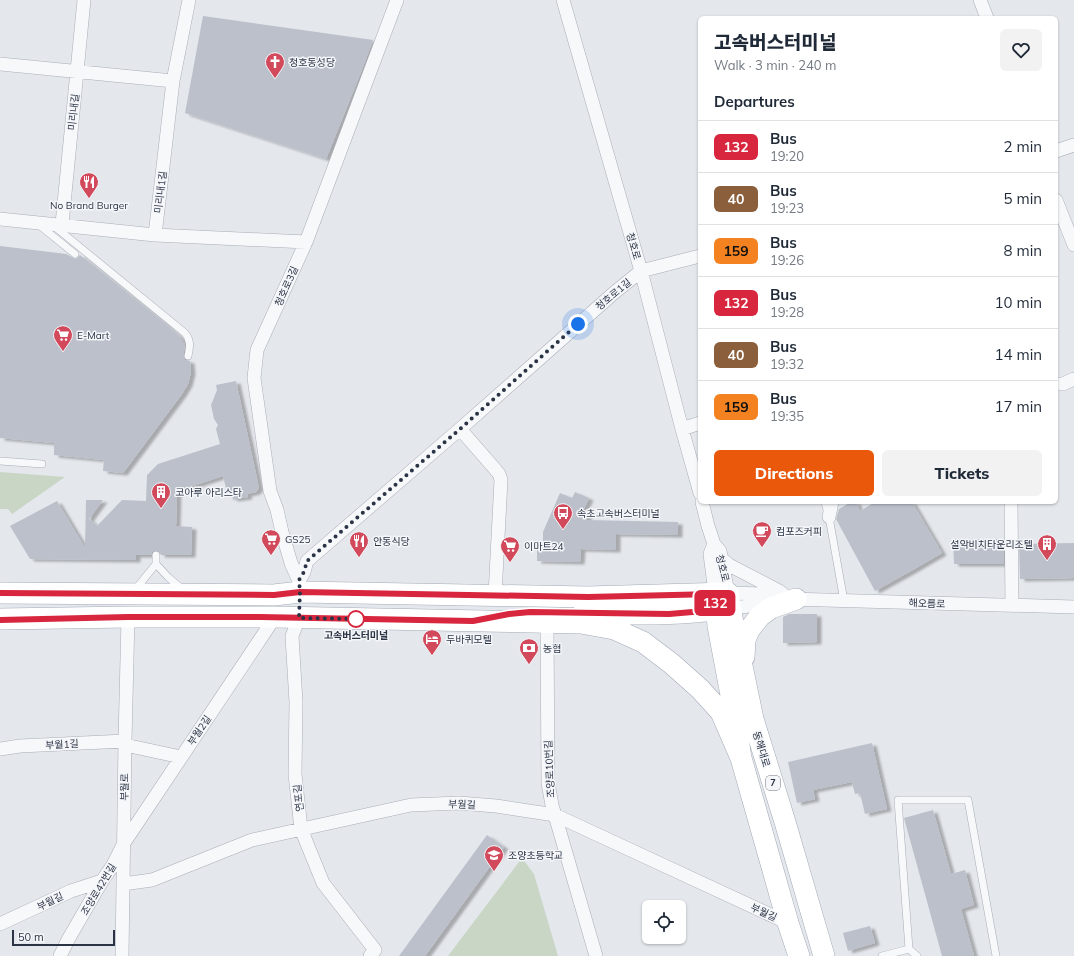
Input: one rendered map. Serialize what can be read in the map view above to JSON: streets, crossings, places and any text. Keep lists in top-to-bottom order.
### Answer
{
  "streets": {
    "main road": ["동해대로", "7"],
    "street": [
      "미리내길",
      "미리내1길",
      "청호로",
      "청호로3길",
      "청호로1길",
      "해오름로",
      "부월2길",
      "부월1길",
      "조양로10번길",
      "부월로",
      "연포길",
      "부월길",
      "조양로42번길"
    ]
  },
  "crossings": [
    ["청호로", "청호로1길"],
    ["청호로", "해오름로"],
    ["청호로", "동해대로"],
    ["청호로3길", "청호로1길"],
    ["해오름로", "동해대로"],
    ["부월2길", "부월1길"],
    ["부월2길", "동해대로"],
    ["부월2길", "부월로"],
    ["부월2길", "조양로42번길"],
    ["부월1길", "부월로"],
    ["동해대로", "조양로10번길"],
    ["동해대로", "부월로"],
    ["동해대로", "연포길"],
    ["동해대로", "부월길"],
    ["조양로10번길", "부월길"],
    ["부월로", "부월길"],
    ["부월로", "조양로42번길"],
    ["연포길", "부월길"],
    ["부월길", "조양로42번길"]
  ],
  "places": {
    "church": ["청호동성당"],
    "restaurant": ["No Brand Burger", "안동식당"],
    "supermarket": ["E-Mart", "GS25", "이마트24"],
    "building": ["코아루 아리스타", "설악비치타운리조텔"],
    "bus stop": ["속초고속버스터미널"],
    "cafe": ["컴포즈커피"],
    "other": ["고속버스터미널"],
    "hotel": ["두바퀴모텔"],
    "bank": ["농협"],
    "school or university": ["조양초등학교"]
  },
  "lines": ["bus line 132"],
  "scale_bar": "50 m",
  "page": {
    "on_map": "132",
    "heading": [
      ["고속버스터미널", "Walk · 3 min · 240 m"],
      "Departures"
    ],
    "list": [
      {
        "mark": "132",
        "name": "Bus",
        "note": "19:20",
        "value": "2 min"
      },
      {
        "mark": "40",
        "name": "Bus",
        "note": "19:23",
        "value": "5 min"
      },
      {
        "mark": "159",
        "name": "Bus",
        "note": "19:26",
        "value": "8 min"
      },
      {
        "mark": "132",
        "name": "Bus",
        "note": "19:28",
        "value": "10 min"
      },
      {
        "mark": "40",
        "name": "Bus",
        "note": "19:32",
        "value": "14 min"
      },
      {
        "mark": "159",
        "name": "Bus",
        "note": "19:35",
        "value": "17 min"
      }
    ],
    "buttons": ["Directions", "Tickets"],
    "scale": "50 m"
  }
}
